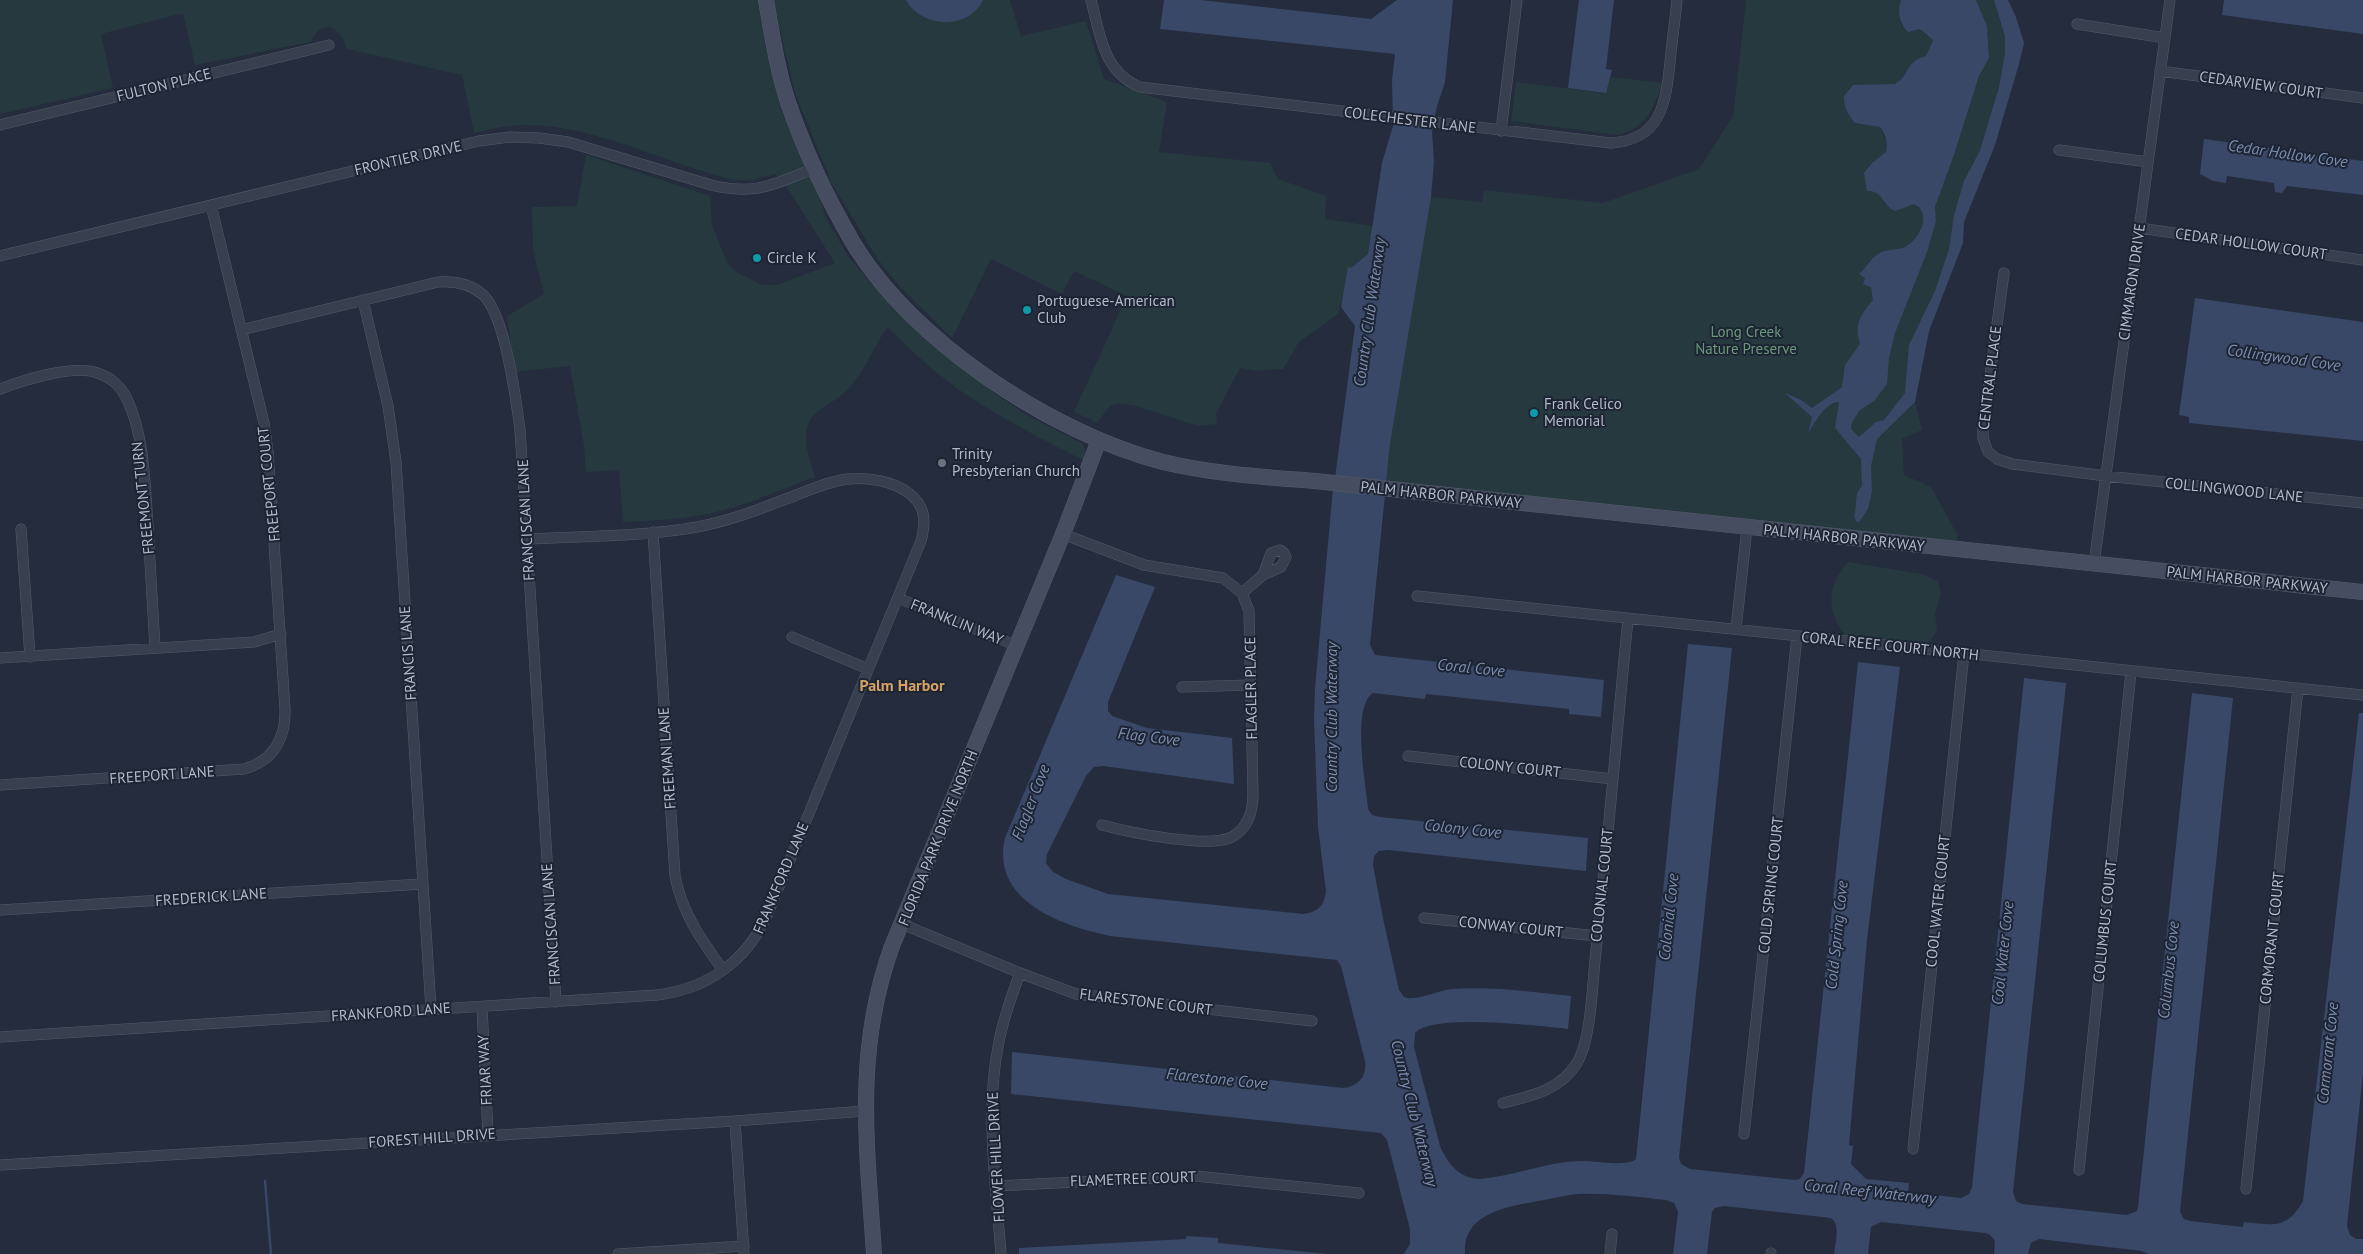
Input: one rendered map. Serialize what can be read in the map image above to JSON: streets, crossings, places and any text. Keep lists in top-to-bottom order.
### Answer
{
  "streets": {
    "street": [
      "FULTON PLACE",
      "CEDARVIEW COURT",
      "COLECHESTER LANE",
      "FRONTIER DRIVE",
      "CEDAR HOLLOW COURT",
      "CIMMARON DRIVE",
      "CENTRAL PLACE",
      "FREEPORT COURT",
      "COLLINGWOOD LANE",
      "PALM HARBOR PARKWAY",
      "FREEMONT TURN",
      "FRANCISCAN LANE",
      "FRANKLIN WAY",
      "CORAL REEF COURT NORTH",
      "FRANCIS LANE",
      "FLAGLER PLACE",
      "FREEMAN LANE",
      "COLONY COURT",
      "FREEPORT LANE",
      "FLORIDA PARK DRIVE NORTH",
      "FRANKFORD LANE",
      "COLONIAL COURT",
      "COLD SPRING COURT",
      "FREDERICK LANE",
      "COOL WATER COURT",
      "COLUMBUS COURT",
      "CONWAY COURT",
      "CORMORANT COURT",
      "FLARESTONE COURT",
      "FRIAR WAY",
      "FOREST HILL DRIVE",
      "FLOWER HILL DRIVE",
      "FLAMETREE COURT"
    ]
  },
  "crossings": [
    ["CEDARVIEW COURT", "CIMMARON DRIVE"],
    ["FRONTIER DRIVE", "FREEPORT COURT"],
    ["FRONTIER DRIVE", "PALM HARBOR PARKWAY"],
    ["CEDAR HOLLOW COURT", "CIMMARON DRIVE"],
    ["CIMMARON DRIVE", "CENTRAL PLACE"],
    ["CIMMARON DRIVE", "COLLINGWOOD LANE"],
    ["CIMMARON DRIVE", "PALM HARBOR PARKWAY"],
    ["CENTRAL PLACE", "COLLINGWOOD LANE"],
    ["FREEPORT COURT", "FRANCISCAN LANE"],
    ["FREEPORT COURT", "FREEPORT LANE"],
    ["PALM HARBOR PARKWAY", "FLORIDA PARK DRIVE NORTH"],
    ["FRANCISCAN LANE", "FRANCIS LANE"],
    ["FRANCISCAN LANE", "FRANKFORD LANE"],
    ["FRANKLIN WAY", "FLORIDA PARK DRIVE NORTH"],
    ["FRANKLIN WAY", "FRANKFORD LANE"],
    ["CORAL REEF COURT NORTH", "COLONIAL COURT"],
    ["CORAL REEF COURT NORTH", "COLD SPRING COURT"],
    ["CORAL REEF COURT NORTH", "COOL WATER COURT"],
    ["CORAL REEF COURT NORTH", "COLUMBUS COURT"],
    ["CORAL REEF COURT NORTH", "CORMORANT COURT"],
    ["FRANCIS LANE", "FRANKFORD LANE"],
    ["FRANCIS LANE", "FREDERICK LANE"],
    ["FREEMAN LANE", "FRANKFORD LANE"],
    ["COLONY COURT", "COLONIAL COURT"],
    ["FLORIDA PARK DRIVE NORTH", "FLARESTONE COURT"],
    ["FLORIDA PARK DRIVE NORTH", "FOREST HILL DRIVE"],
    ["FRANKFORD LANE", "FRIAR WAY"],
    ["COLONIAL COURT", "CONWAY COURT"],
    ["FLARESTONE COURT", "FLOWER HILL DRIVE"],
    ["FRIAR WAY", "FOREST HILL DRIVE"],
    ["FLOWER HILL DRIVE", "FLAMETREE COURT"]
  ],
  "districts": ["Palm Harbor"],
  "water": [
    "Cedar Hollow Cove",
    "Country Club Waterway",
    "Collingwood Cove",
    "Coral Cove",
    "Flag Cove",
    "Flagler Cove",
    "Colony Cove",
    "Colonial Cove",
    "Cold Spring Cove",
    "Cool Water Cove",
    "Columbus Cove",
    "Cormorant Cove",
    "Flarestone Cove",
    "Coral Reef Waterway"
  ],
  "parks": ["Long Creek Nature Preserve"],
  "places": [
    "Circle K",
    "Portuguese-American Club",
    "Frank Celico Memorial",
    "Trinity Presbyterian Church"
  ]
}
